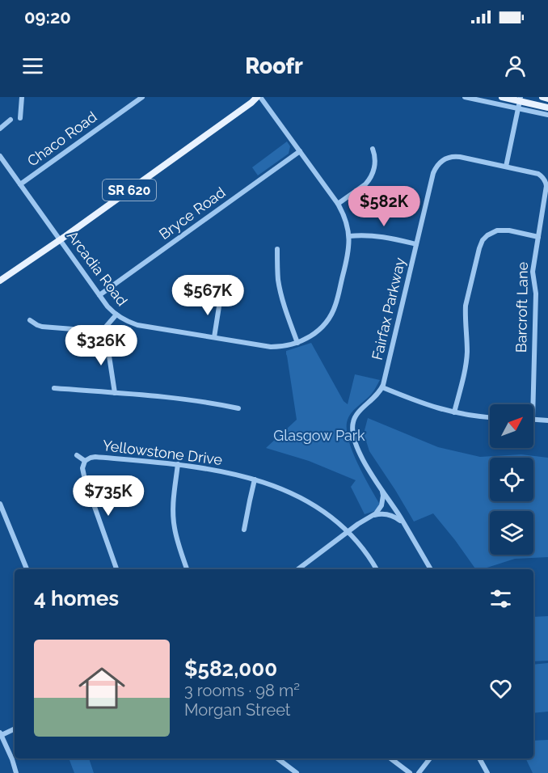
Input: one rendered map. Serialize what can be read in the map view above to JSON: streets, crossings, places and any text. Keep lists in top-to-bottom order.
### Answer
{
  "streets": {
    "main road": ["SR 620"],
    "street": [
      "Chaco Road",
      "Bryce Road",
      "Arcadia Road",
      "Barcroft Lane",
      "Fairfax Parkway",
      "Yellowstone Drive"
    ]
  },
  "crossings": [
    ["Chaco Road", "Arcadia Road"],
    ["SR 620", "Arcadia Road"],
    ["Bryce Road", "Arcadia Road"],
    ["Barcroft Lane", "Fairfax Parkway"]
  ],
  "parks": ["Glasgow Park"],
  "north": "top right",
  "page": {
    "status": "09:20",
    "header": "Roofr",
    "price": [
      "$582K",
      "$567K",
      "$326K",
      "$735K"
    ],
    "heading": "4 homes",
    "list": [
      {
        "name": "$582,000",
        "note": "3 rooms · 98 m² · Morgan Street"
      }
    ]
  }
}
